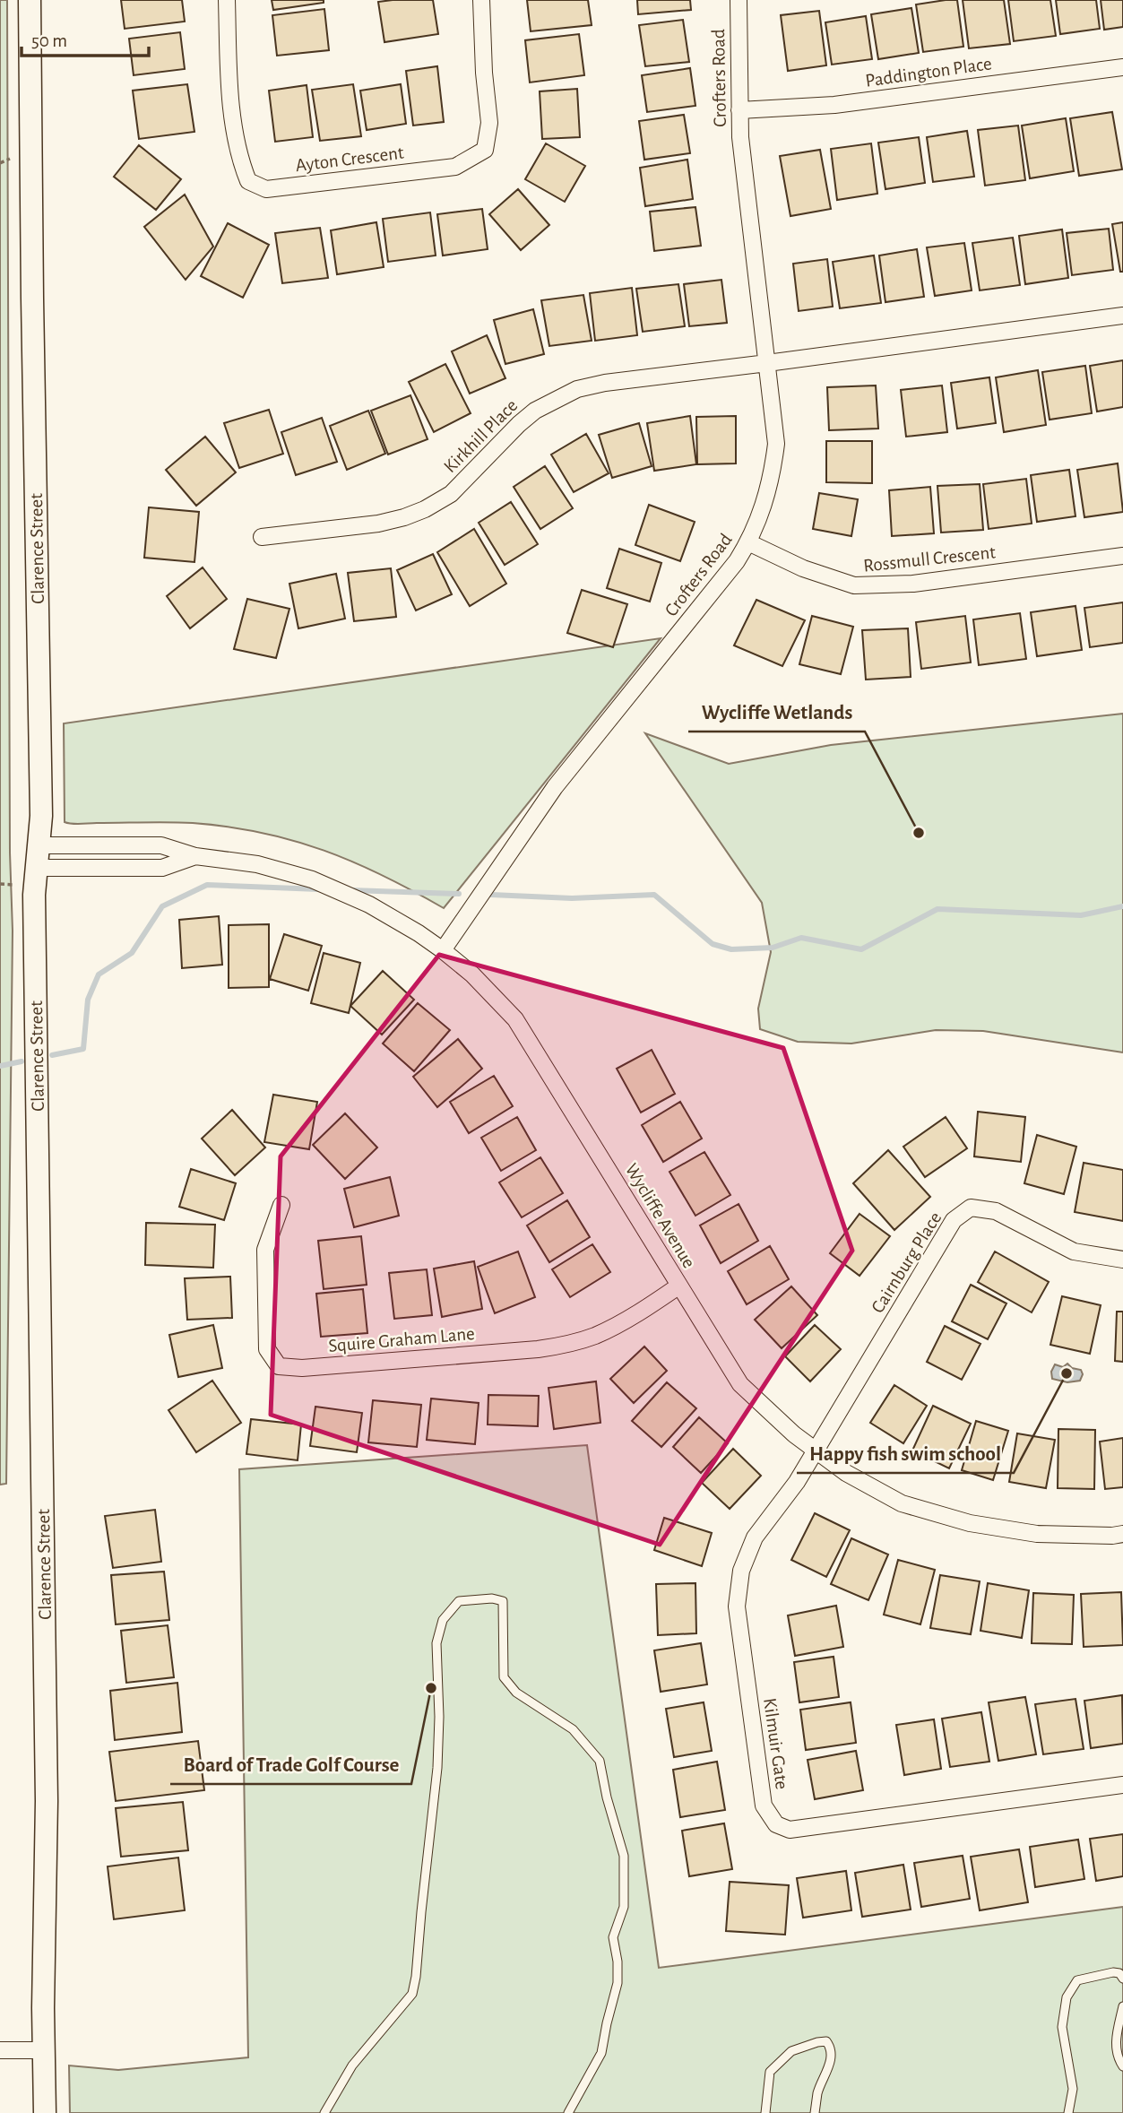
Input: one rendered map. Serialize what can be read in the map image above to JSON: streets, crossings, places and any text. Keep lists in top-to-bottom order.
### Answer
{
  "streets": {
    "street": [
      "Paddington Place",
      "Crofters Road",
      "Ayton Crescent",
      "Kirkhill Place",
      "Clarence Street",
      "Rossmull Crescent",
      "Wycliffe Avenue",
      "Cairnburg Place",
      "Squire Graham Lane",
      "Kilmuir Gate"
    ]
  },
  "crossings": [
    ["Paddington Place", "Crofters Road"],
    ["Crofters Road", "Kirkhill Place"],
    ["Crofters Road", "Rossmull Crescent"],
    ["Crofters Road", "Wycliffe Avenue"],
    ["Clarence Street", "Wycliffe Avenue"],
    ["Wycliffe Avenue", "Cairnburg Place"],
    ["Wycliffe Avenue", "Squire Graham Lane"],
    ["Wycliffe Avenue", "Kilmuir Gate"],
    ["Cairnburg Place", "Kilmuir Gate"]
  ],
  "places": ["Wycliffe Wetlands", "Happy fish swim school", "Board of Trade Golf Course"],
  "scale_bar": "50 m"
}
